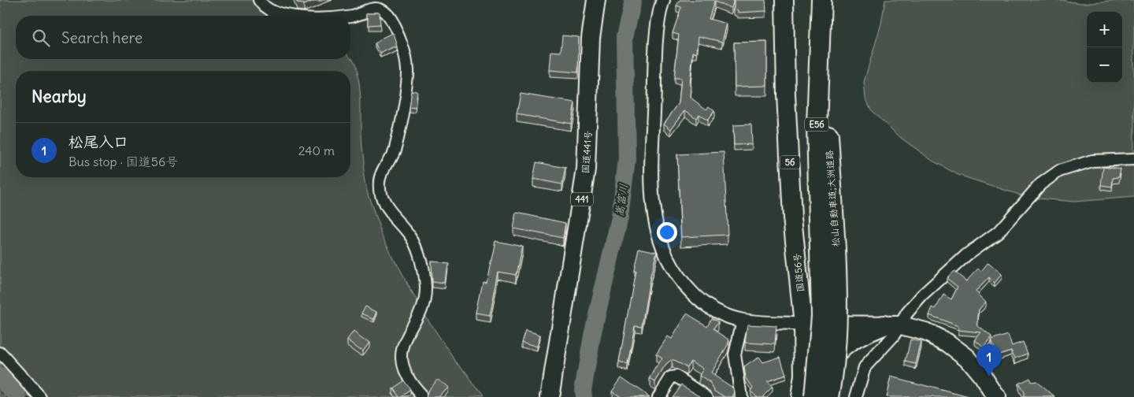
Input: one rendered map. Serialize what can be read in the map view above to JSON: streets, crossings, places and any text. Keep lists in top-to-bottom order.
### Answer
{
  "streets": {
    "highway": [
      "E56",
      "国道441号",
      "56",
      "松山自動車道;大洲道路",
      "441",
      "国道56号"
    ]
  },
  "water": ["嵩富川"],
  "page": {
    "map_buttons": ["+", "−"],
    "search": "Search here",
    "heading": "Nearby",
    "list": [
      {
        "mark": "1",
        "name": "松尾入口",
        "note": "Bus stop · 国道56号",
        "value": "240 m"
      }
    ],
    "pins": "1"
  }
}
